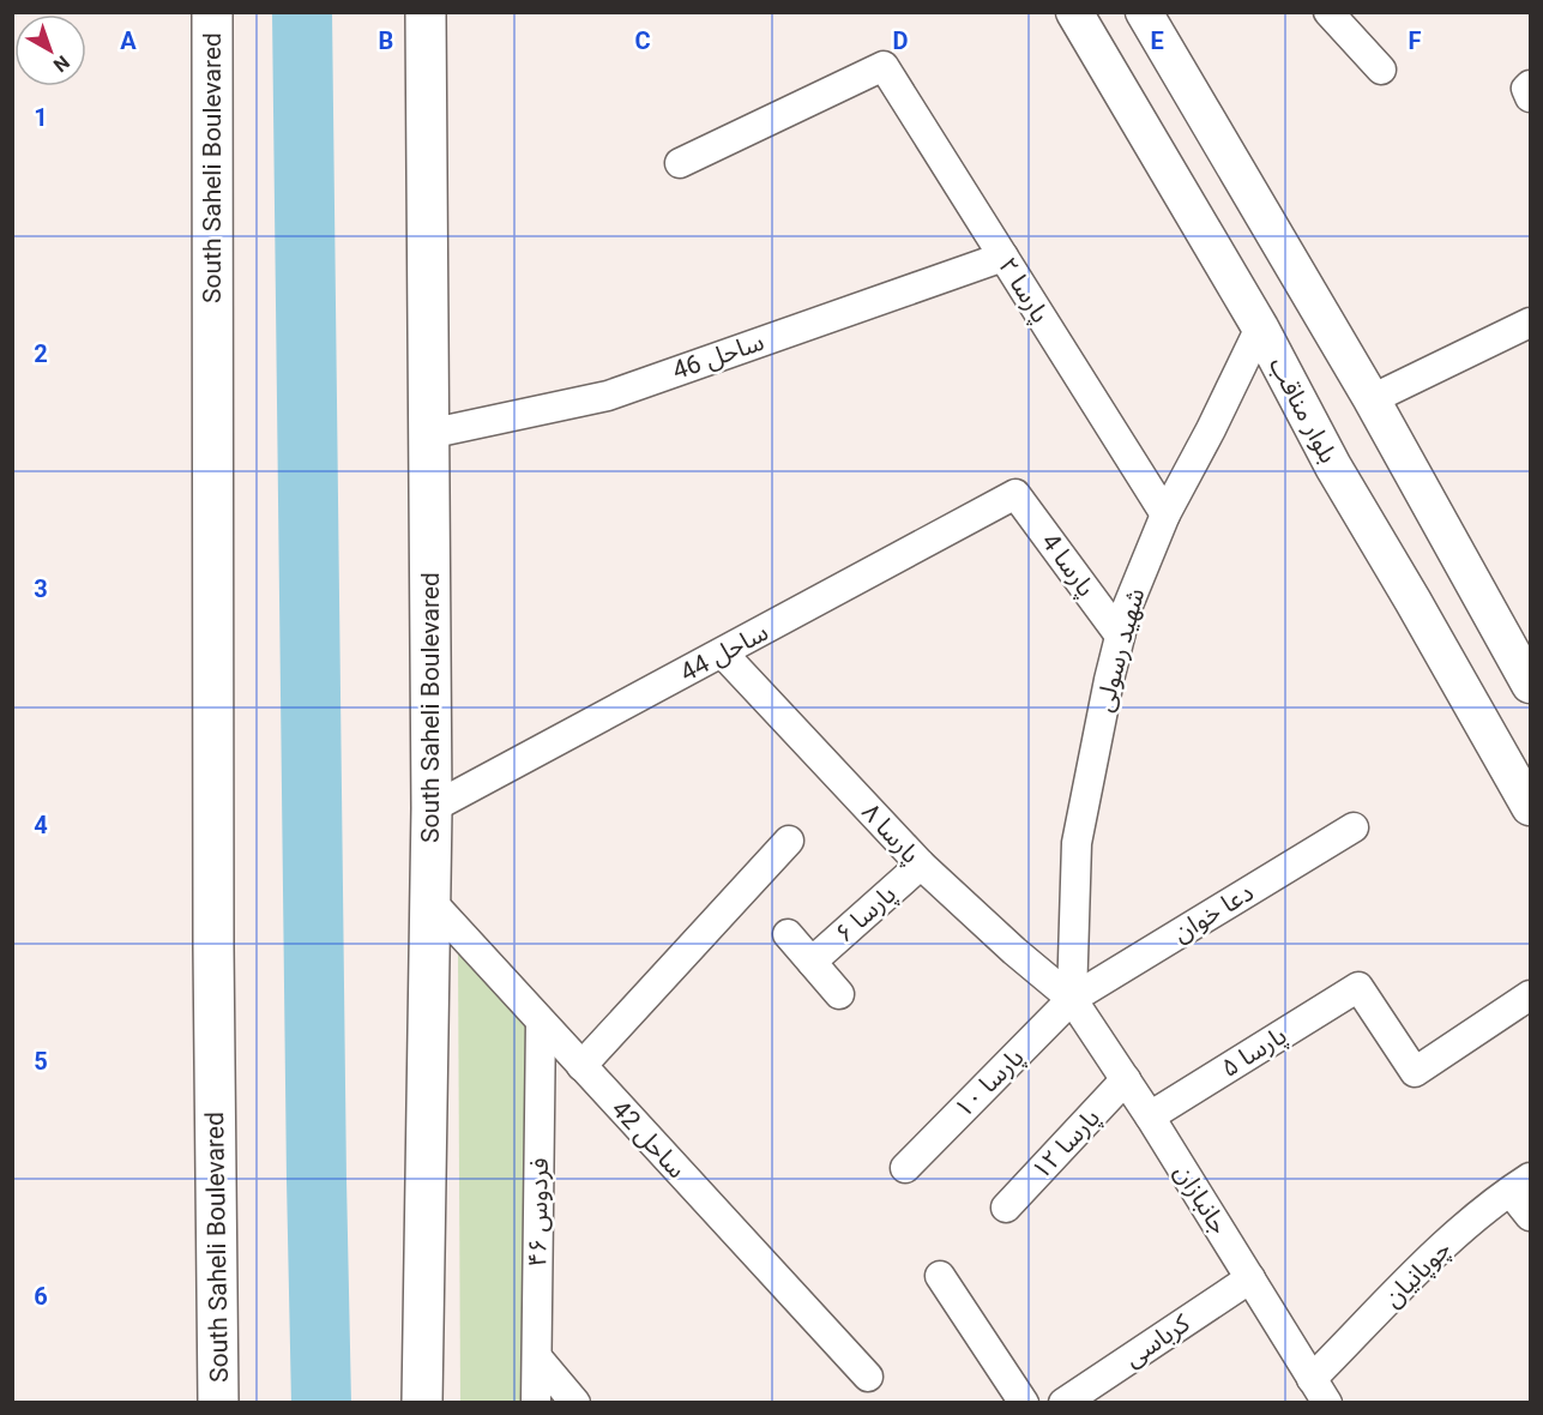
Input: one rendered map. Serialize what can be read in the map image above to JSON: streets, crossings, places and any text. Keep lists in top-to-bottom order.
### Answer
{
  "streets": {
    "main road": ["South Saheli Boulevared"],
    "street": [
      "پارسا ۲",
      "ساحل 46",
      "بلوار مناقب",
      "پارسا 4",
      "شهید رسولی",
      "ساحل 44",
      "پارسا ۸",
      "دعا خوان",
      "پارسا ۶",
      "پارسا ۵",
      "پارسا ۱۰",
      "ساحل 42",
      "پارسا ۱۲",
      "جانبازان",
      "فردوس ۴۶",
      "چوپانیان",
      "کرباسی"
    ]
  },
  "crossings": [
    ["South Saheli Boulevared", "ساحل 46"],
    ["South Saheli Boulevared", "ساحل 44"],
    ["South Saheli Boulevared", "ساحل 42"],
    ["پارسا ۲", "ساحل 46"],
    ["پارسا ۲", "شهید رسولی"],
    ["بلوار مناقب", "شهید رسولی"],
    ["پارسا 4", "شهید رسولی"],
    ["پارسا 4", "ساحل 44"],
    ["شهید رسولی", "پارسا ۸"],
    ["شهید رسولی", "دعا خوان"],
    ["شهید رسولی", "پارسا ۱۰"],
    ["شهید رسولی", "جانبازان"],
    ["ساحل 44", "پارسا ۸"],
    ["پارسا ۸", "دعا خوان"],
    ["پارسا ۸", "پارسا ۶"],
    ["پارسا ۸", "پارسا ۱۰"],
    ["پارسا ۸", "جانبازان"],
    ["دعا خوان", "پارسا ۱۰"],
    ["دعا خوان", "جانبازان"],
    ["پارسا ۵", "جانبازان"],
    ["پارسا ۱۰", "جانبازان"],
    ["ساحل 42", "فردوس ۴۶"],
    ["پارسا ۱۲", "جانبازان"],
    ["جانبازان", "چوپانیان"],
    ["جانبازان", "کرباسی"]
  ],
  "north": "bottom right",
  "grid": {
    "columns": [
      "A",
      "B",
      "C",
      "D",
      "E",
      "F"
    ],
    "rows": [
      "1",
      "2",
      "3",
      "4",
      "5",
      "6"
    ]
  }
}
